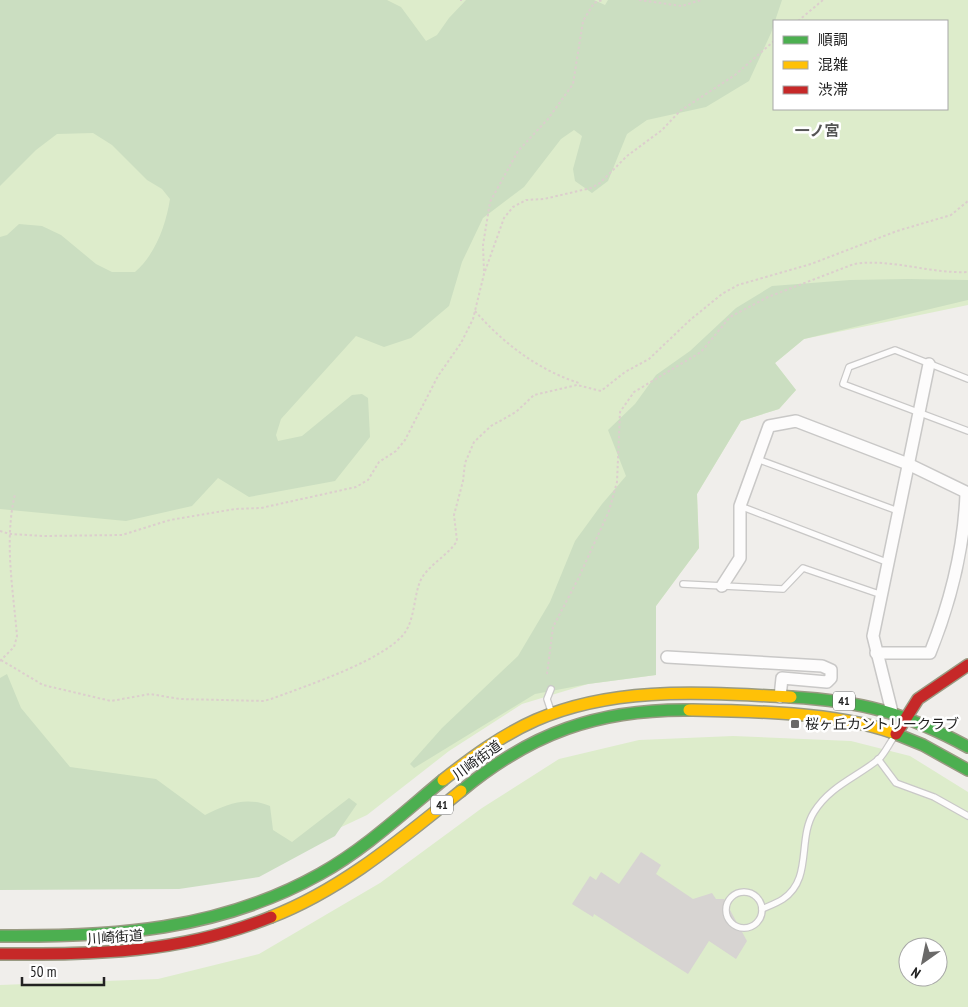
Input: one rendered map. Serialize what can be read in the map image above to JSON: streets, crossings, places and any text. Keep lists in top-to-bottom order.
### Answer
{
  "streets": {
    "main road": ["41", "川崎街道"]
  },
  "districts": ["一ノ宮"],
  "places": {
    "transit": ["桜ヶ丘カントリークラブ"]
  },
  "legend": ["順調", "混雑", "渋滞"],
  "scale_bar": "50 m",
  "north": "bottom left"
}
